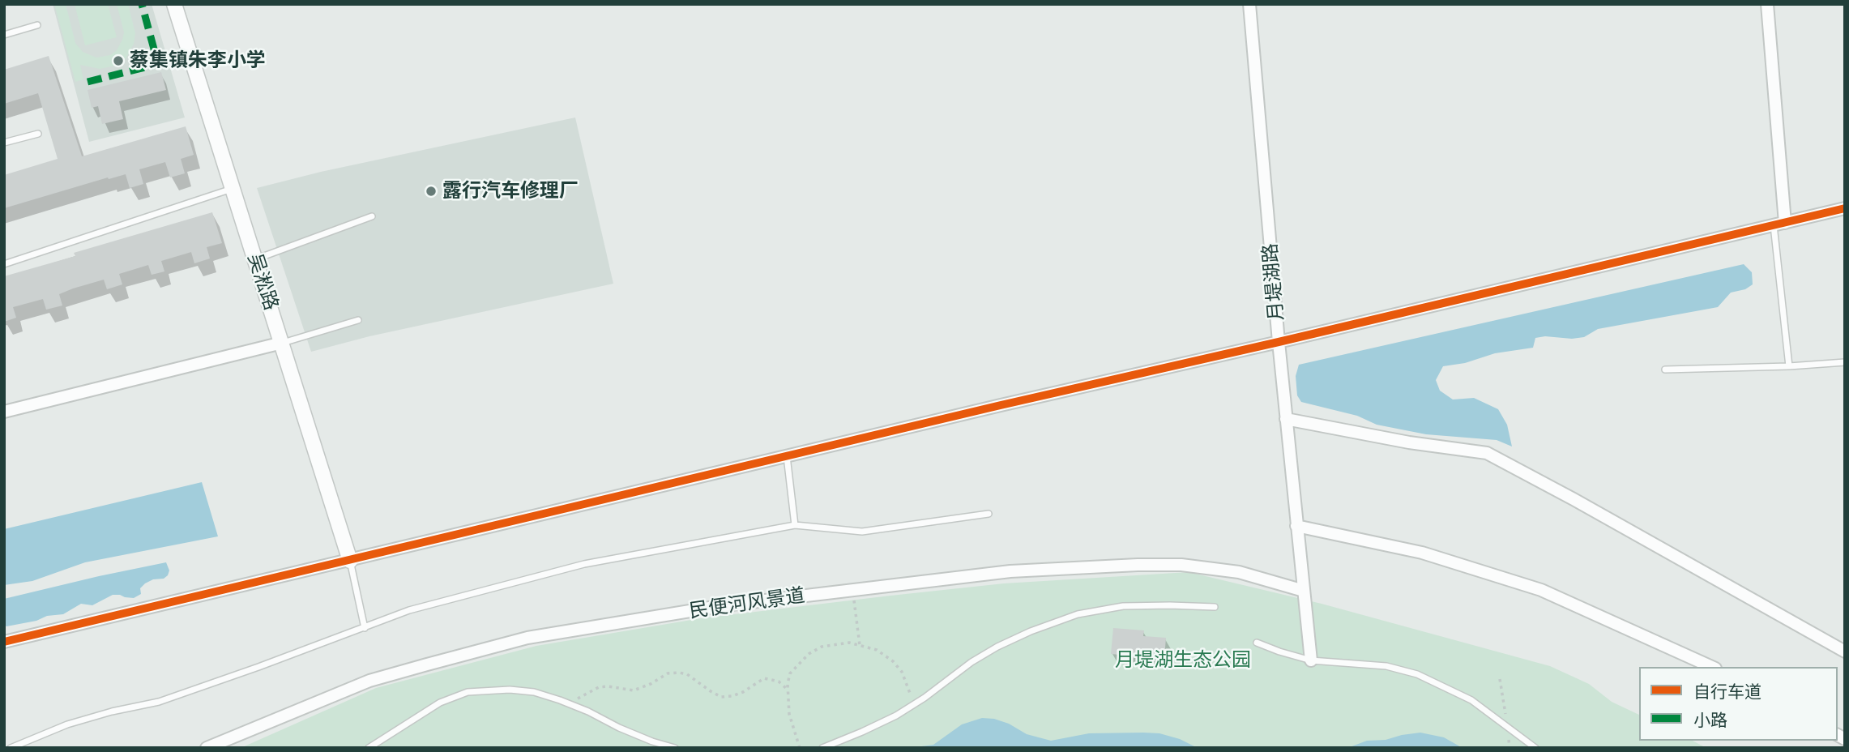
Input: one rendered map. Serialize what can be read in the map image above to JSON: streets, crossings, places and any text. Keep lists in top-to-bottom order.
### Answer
{
  "streets": {
    "street": ["吴淞路", "月堤湖路", "民便河风景道"]
  },
  "crossings": [
    ["月堤湖路", "民便河风景道"]
  ],
  "parks": ["月堤湖生态公园"],
  "places": ["蔡集镇朱李小学", "露行汽车修理厂"],
  "legend": ["自行车道", "小路"]
}
